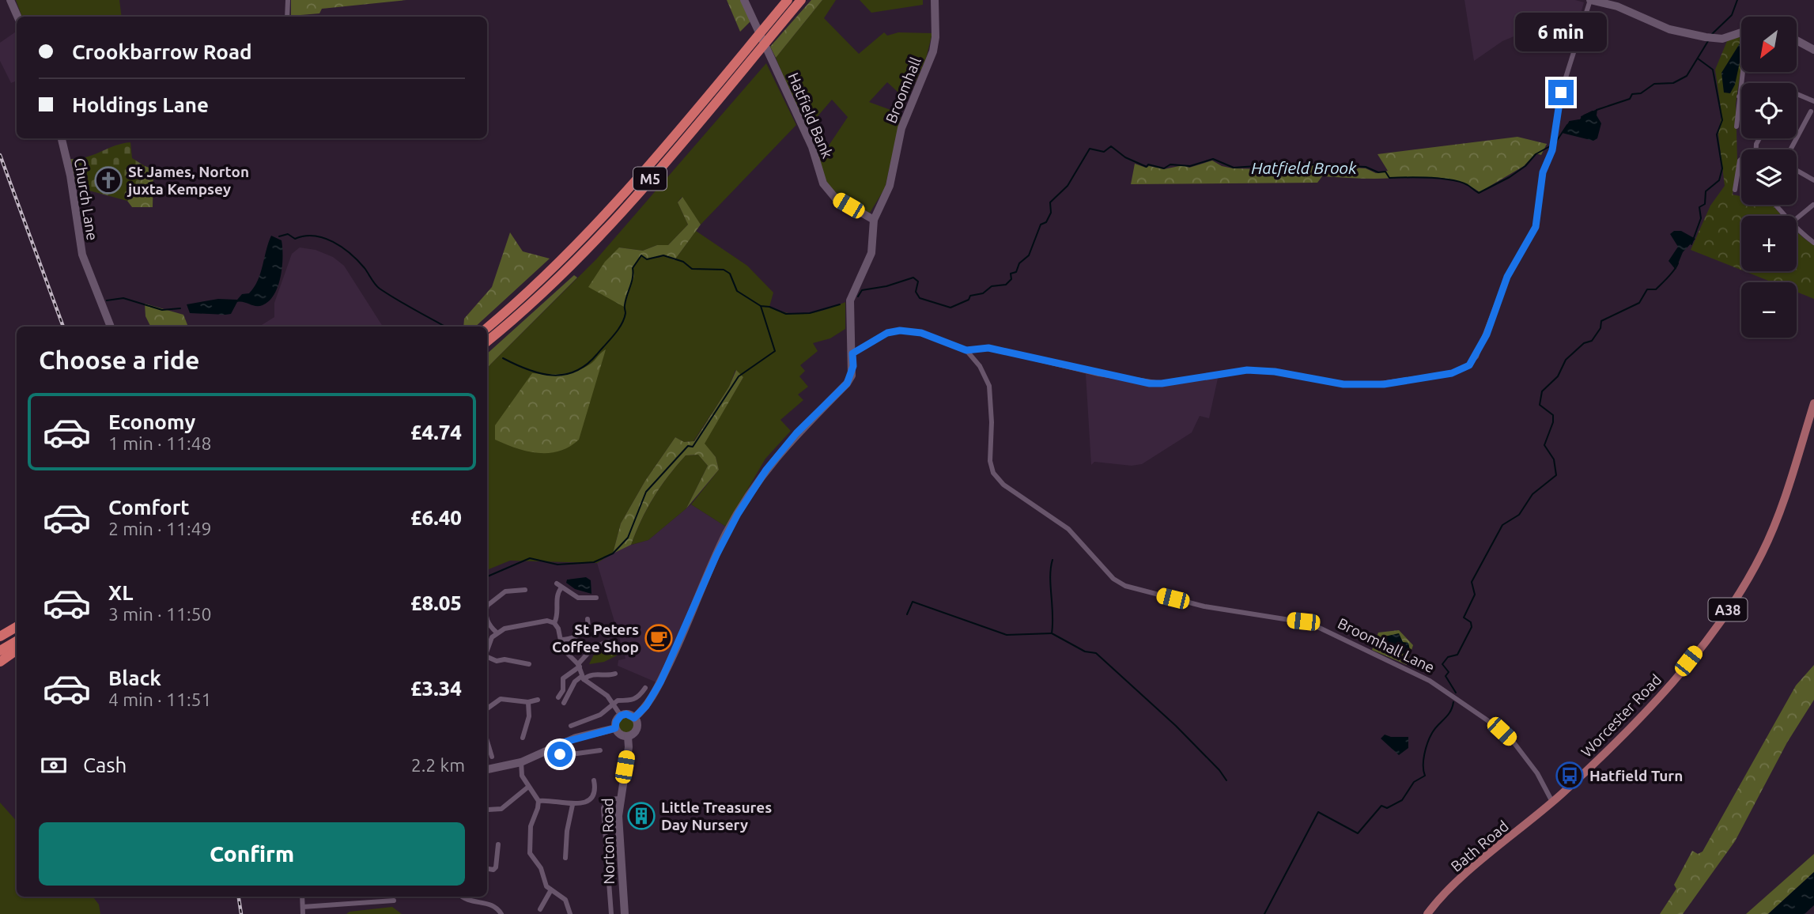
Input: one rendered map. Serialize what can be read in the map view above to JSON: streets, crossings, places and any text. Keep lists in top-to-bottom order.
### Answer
{
  "streets": {
    "highway": ["M5"],
    "main road": ["A38", "Worcester Road", "Bath Road"],
    "street": [
      "Broomhall",
      "Hatfield Bank",
      "Church Lane",
      "Broomhall Lane",
      "Norton Road"
    ]
  },
  "crossings": [
    ["Broomhall", "Hatfield Bank"],
    ["Broomhall Lane", "Worcester Road"],
    ["Broomhall Lane", "Bath Road"],
    ["Worcester Road", "Bath Road"]
  ],
  "water": ["Hatfield Brook"],
  "places": {
    "church": ["St James, Norton juxta Kempsey"],
    "cafe": ["St Peters Coffee Shop"],
    "bus stop": ["Hatfield Turn"],
    "building": ["Little Treasures Day Nursery"]
  },
  "north": "bottom left",
  "page": {
    "bubble": "6 min",
    "map_buttons": ["+", "−"],
    "banner": ["Crookbarrow Road", "Holdings Lane"],
    "heading": "Choose a ride",
    "list": [
      {
        "name": "Economy",
        "note": "1 min · 11:48",
        "value": "£4.74"
      },
      {
        "name": "Comfort",
        "note": "2 min · 11:49",
        "value": "£6.40"
      },
      {
        "name": "XL",
        "note": "3 min · 11:50",
        "value": "£8.05"
      },
      {
        "name": "Black",
        "note": "4 min · 11:51",
        "value": "£3.34"
      }
    ],
    "pay": ["Cash", "2.2 km"],
    "buttons": "Confirm"
  }
}
